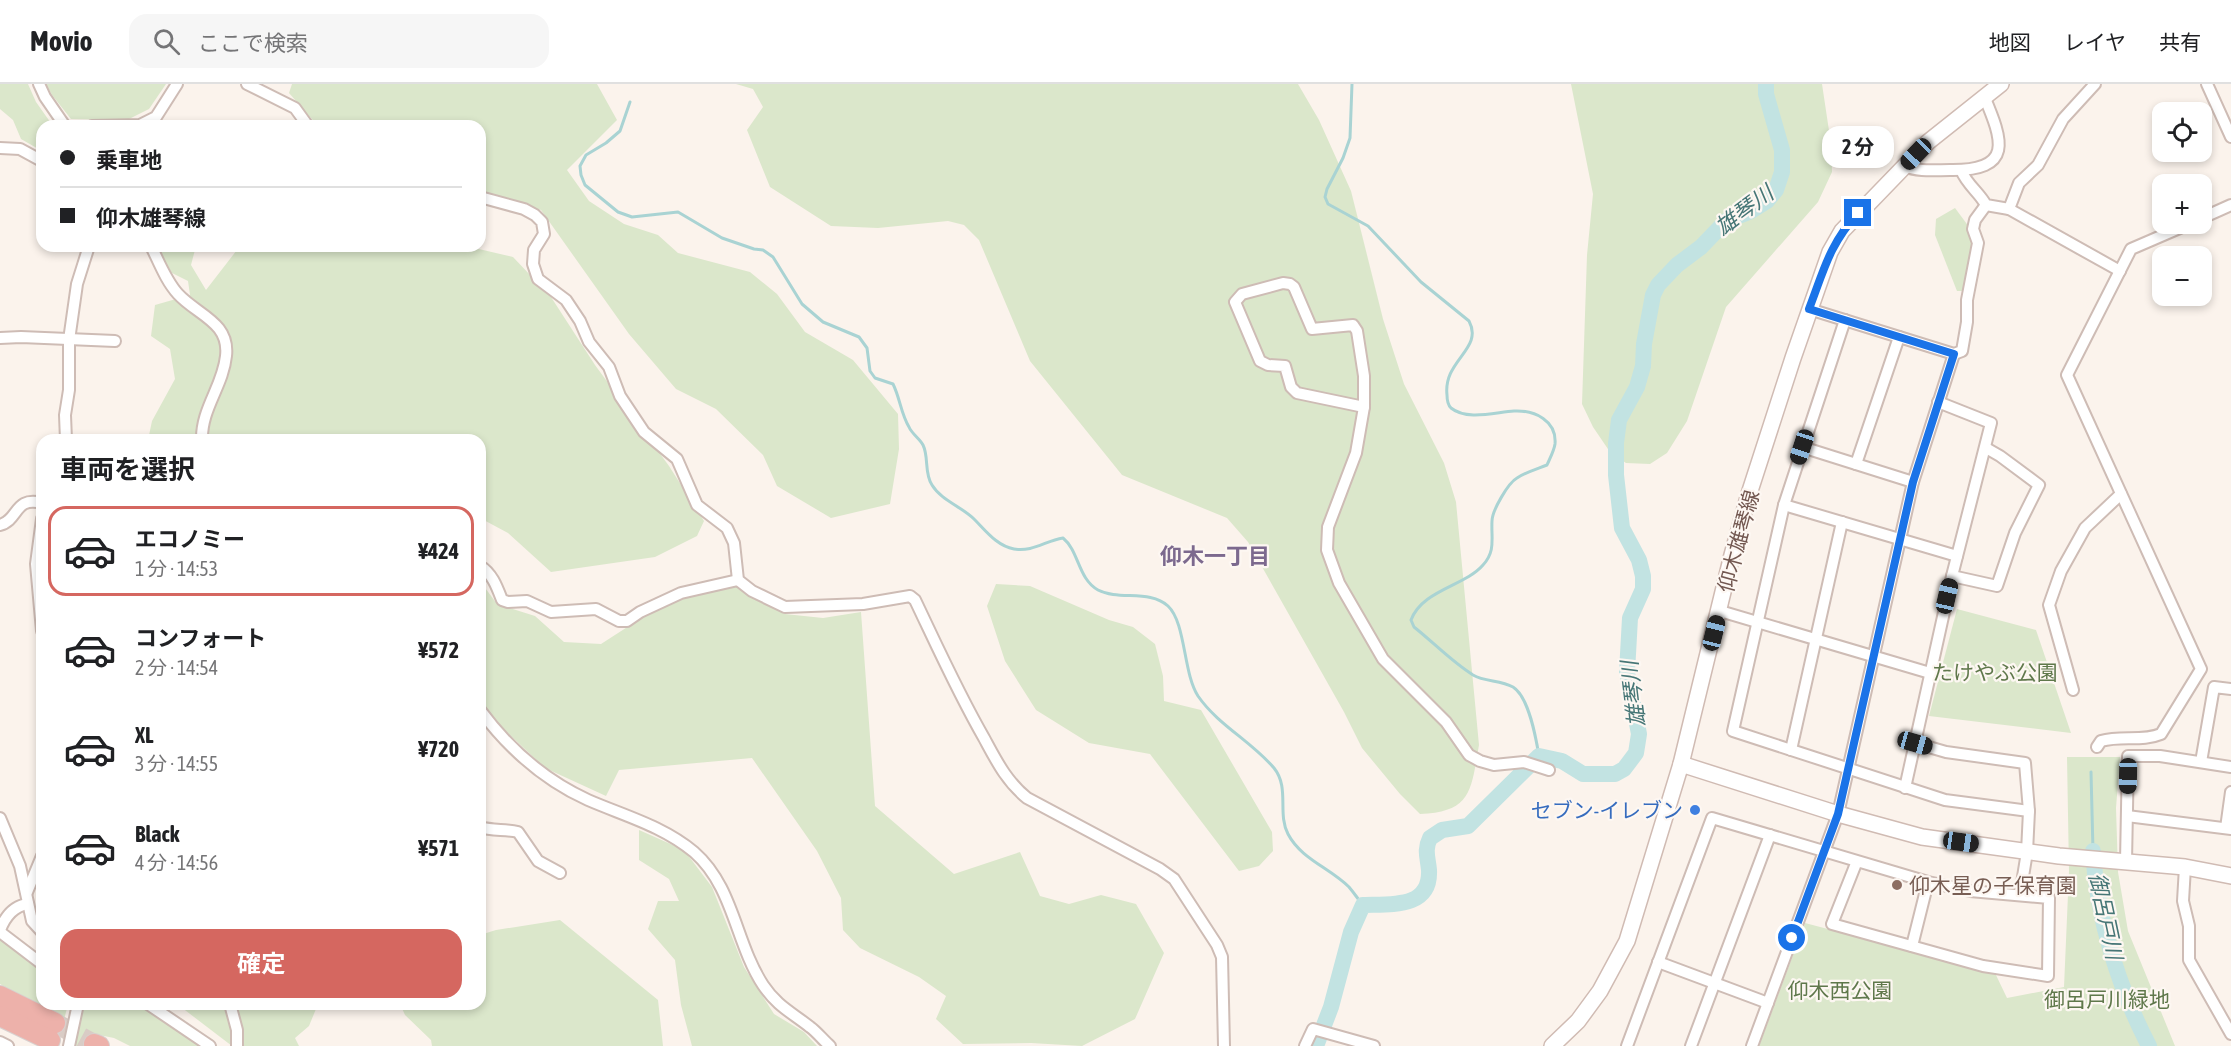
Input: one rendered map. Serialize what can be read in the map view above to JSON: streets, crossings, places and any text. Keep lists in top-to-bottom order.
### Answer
{
  "streets": {
    "main road": ["仰木雄琴線"]
  },
  "districts": ["仰木一丁目"],
  "water": ["雄琴川", "御呂戸川"],
  "parks": ["たけやぶ公園", "仰木西公園", "御呂戸川緑地"],
  "places": ["セブン-イレブン", "仰木星の子保育園"],
  "page": {
    "header": "Movio",
    "search": "ここで検索",
    "nav": ["地図", "レイヤ", "共有"],
    "map_buttons": ["+", "−"],
    "banner": ["乗車地", "仰木雄琴線"],
    "bubble": "2 分",
    "heading": "車両を選択",
    "list": [
      {
        "name": "エコノミー",
        "note": "1 分 · 14:53",
        "value": "¥424"
      },
      {
        "name": "コンフォート",
        "note": "2 分 · 14:54",
        "value": "¥572"
      },
      {
        "name": "XL",
        "note": "3 分 · 14:55",
        "value": "¥720"
      },
      {
        "name": "Black",
        "note": "4 分 · 14:56",
        "value": "¥571"
      }
    ],
    "buttons": "確定"
  }
}
